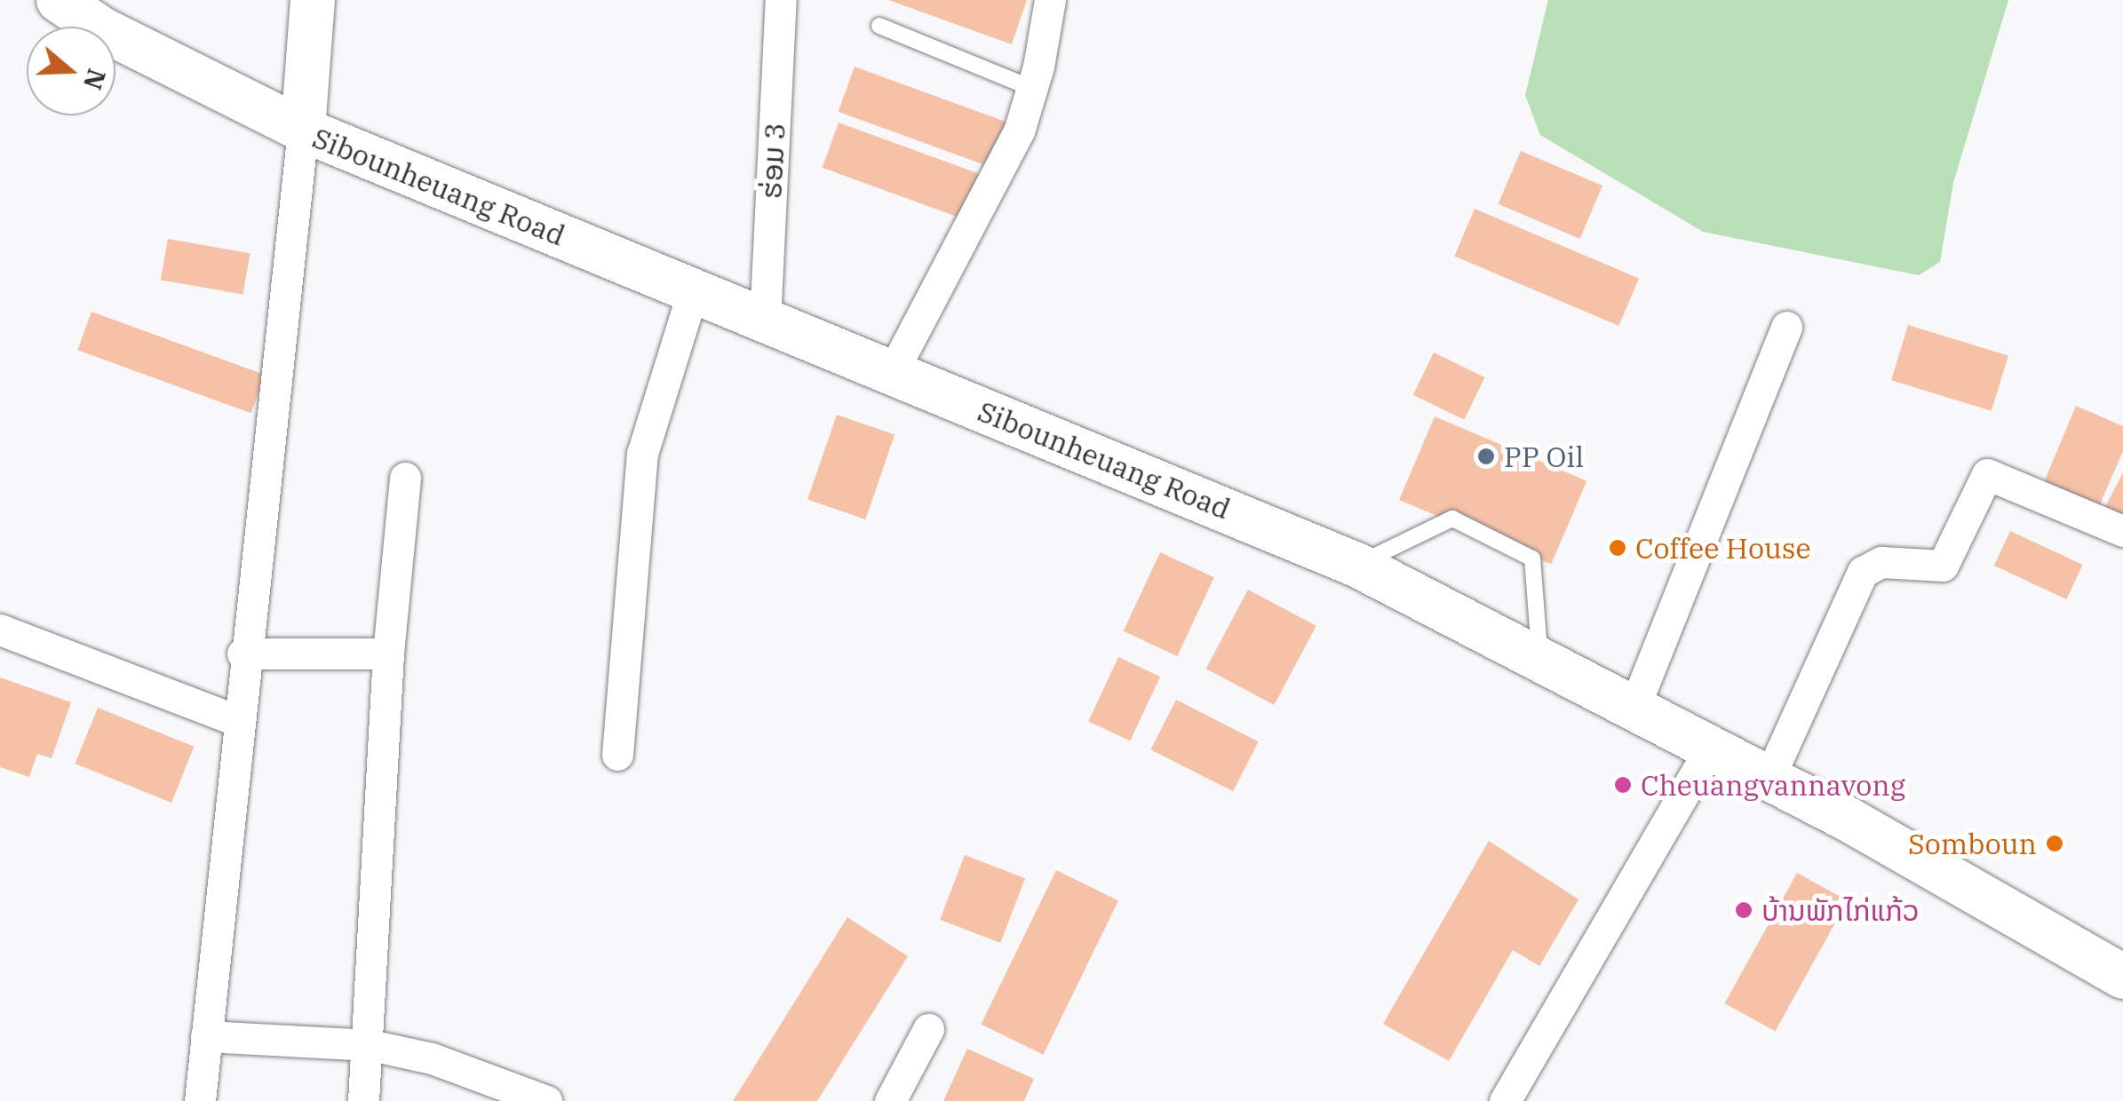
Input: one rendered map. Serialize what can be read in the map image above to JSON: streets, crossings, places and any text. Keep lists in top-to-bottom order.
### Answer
{
  "streets": {
    "street": ["ຮ່ອມ 3", "Sibounheuang Road"]
  },
  "crossings": [
    ["ຮ່ອມ 3", "Sibounheuang Road"]
  ],
  "places": [
    "PP Oil",
    "Coffee House",
    "Cheuangvannavong",
    "Somboun",
    "ບ້ານພັກໄກ່ແກ້ວ"
  ],
  "north": "right"
}
